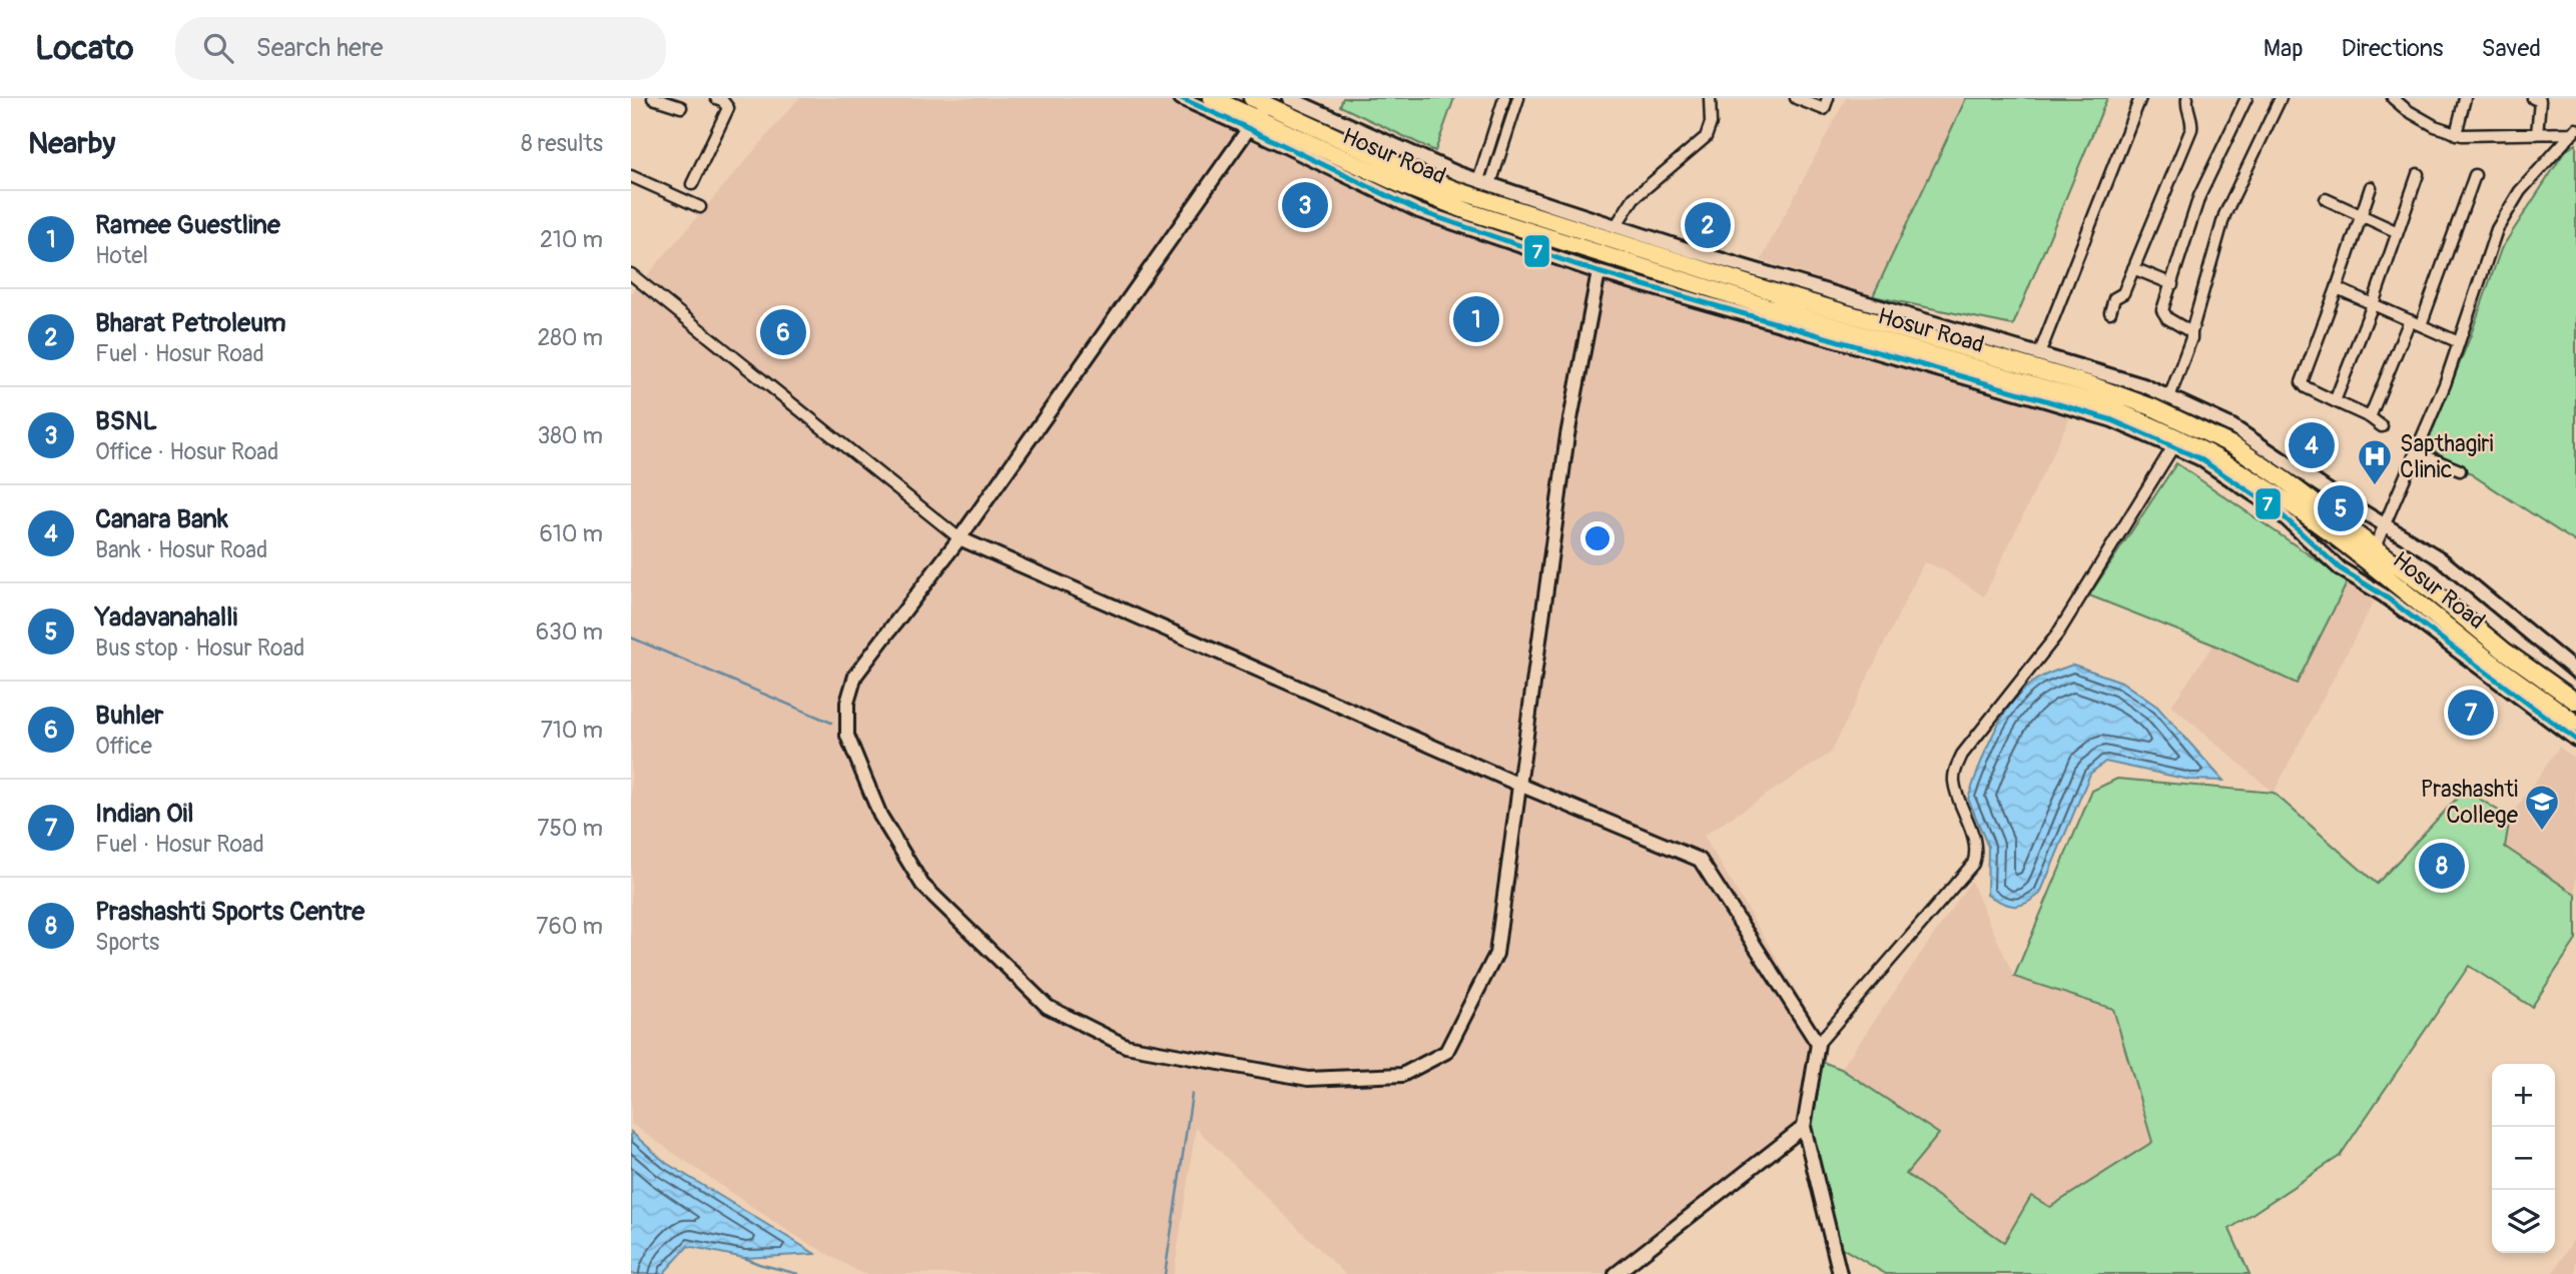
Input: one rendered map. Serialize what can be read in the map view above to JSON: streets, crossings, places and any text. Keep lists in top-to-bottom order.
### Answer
{
  "streets": {
    "highway": ["Hosur Road"]
  },
  "places": {
    "hospital": ["Sapthagiri Clinic"],
    "school or university": ["Prashashti College"]
  },
  "lines": ["transit line 7"],
  "page": {
    "header": "Locato",
    "search": "Search here",
    "nav": ["Map", "Directions", "Saved"],
    "heading": ["Nearby", "8 results"],
    "pins": [
      "3",
      "2",
      "1",
      "6",
      "4",
      "5",
      "7",
      "8"
    ],
    "list": [
      {
        "mark": "1",
        "name": "Ramee Guestline",
        "note": "Hotel",
        "value": "210 m"
      },
      {
        "mark": "2",
        "name": "Bharat Petroleum",
        "note": "Fuel · Hosur Road",
        "value": "280 m"
      },
      {
        "mark": "3",
        "name": "BSNL",
        "note": "Office · Hosur Road",
        "value": "380 m"
      },
      {
        "mark": "4",
        "name": "Canara Bank",
        "note": "Bank · Hosur Road",
        "value": "610 m"
      },
      {
        "mark": "5",
        "name": "Yadavanahalli",
        "note": "Bus stop · Hosur Road",
        "value": "630 m"
      },
      {
        "mark": "6",
        "name": "Buhler",
        "note": "Office",
        "value": "710 m"
      },
      {
        "mark": "7",
        "name": "Indian Oil",
        "note": "Fuel · Hosur Road",
        "value": "750 m"
      },
      {
        "mark": "8",
        "name": "Prashashti Sports Centre",
        "note": "Sports",
        "value": "760 m"
      }
    ],
    "map_buttons": ["+", "−"]
  }
}
